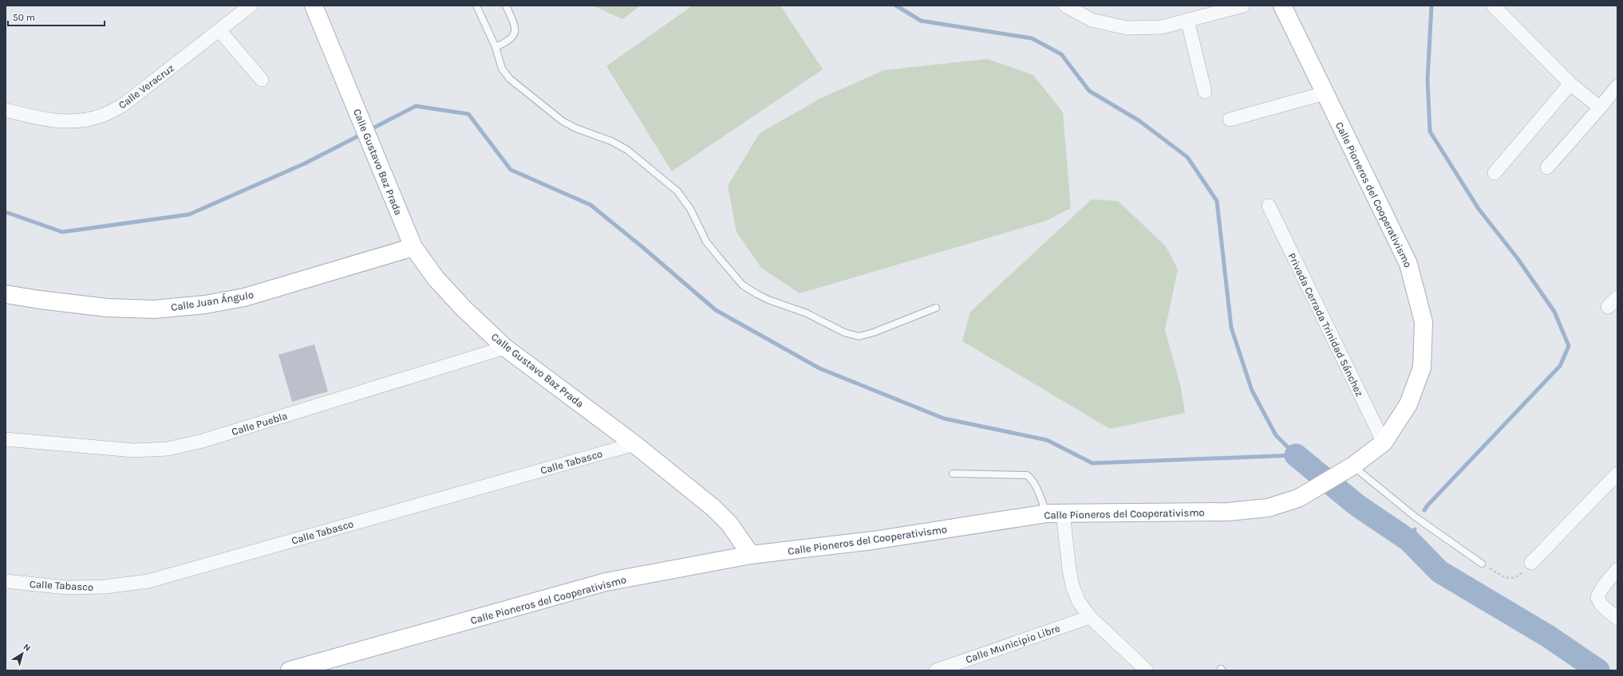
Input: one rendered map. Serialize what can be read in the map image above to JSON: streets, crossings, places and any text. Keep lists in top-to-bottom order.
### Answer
{
  "streets": {
    "street": [
      "Calle Veracruz",
      "Calle Gustavo Baz Prada",
      "Calle Pioneros del Cooperativismo",
      "Calle Juan Ángulo",
      "Privada Cerrada Trinidad Sánchez",
      "Calle Puebla",
      "Calle Tabasco",
      "Calle Municipio Libre"
    ]
  },
  "crossings": [
    ["Calle Gustavo Baz Prada", "Calle Pioneros del Cooperativismo"],
    ["Calle Gustavo Baz Prada", "Calle Juan Ángulo"],
    ["Calle Gustavo Baz Prada", "Calle Puebla"],
    ["Calle Gustavo Baz Prada", "Calle Tabasco"],
    ["Calle Pioneros del Cooperativismo", "Privada Cerrada Trinidad Sánchez"]
  ],
  "scale_bar": "50 m",
  "north": "top right"
}
